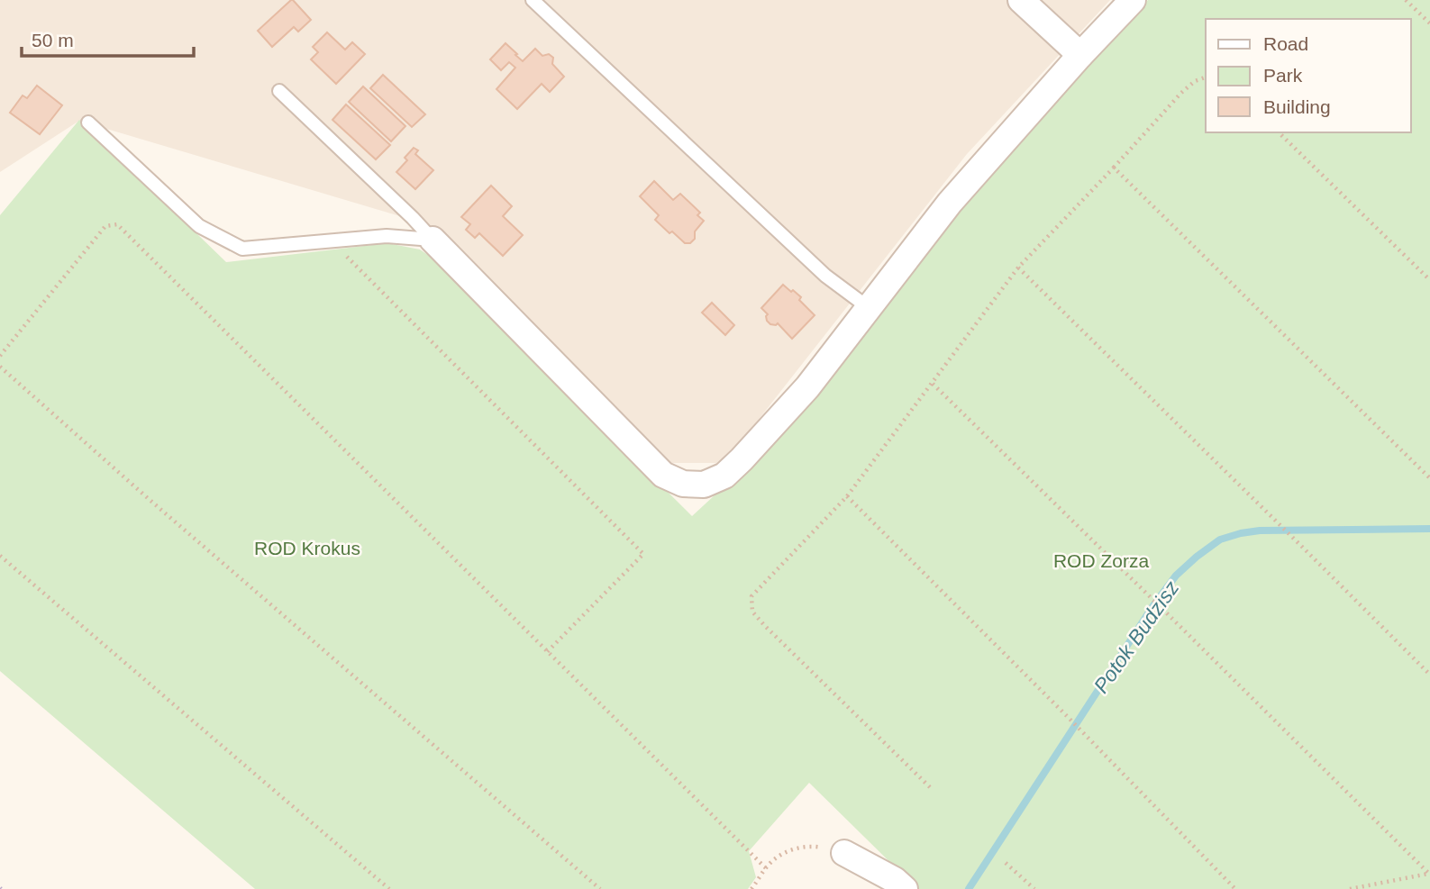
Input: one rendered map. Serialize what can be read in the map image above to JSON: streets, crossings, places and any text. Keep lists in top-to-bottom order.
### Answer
{
  "water": ["Potok Budzisz"],
  "parks": ["ROD Krokus", "ROD Zorza"],
  "legend": ["Road", "Park", "Building"],
  "scale_bar": "50 m"
}
